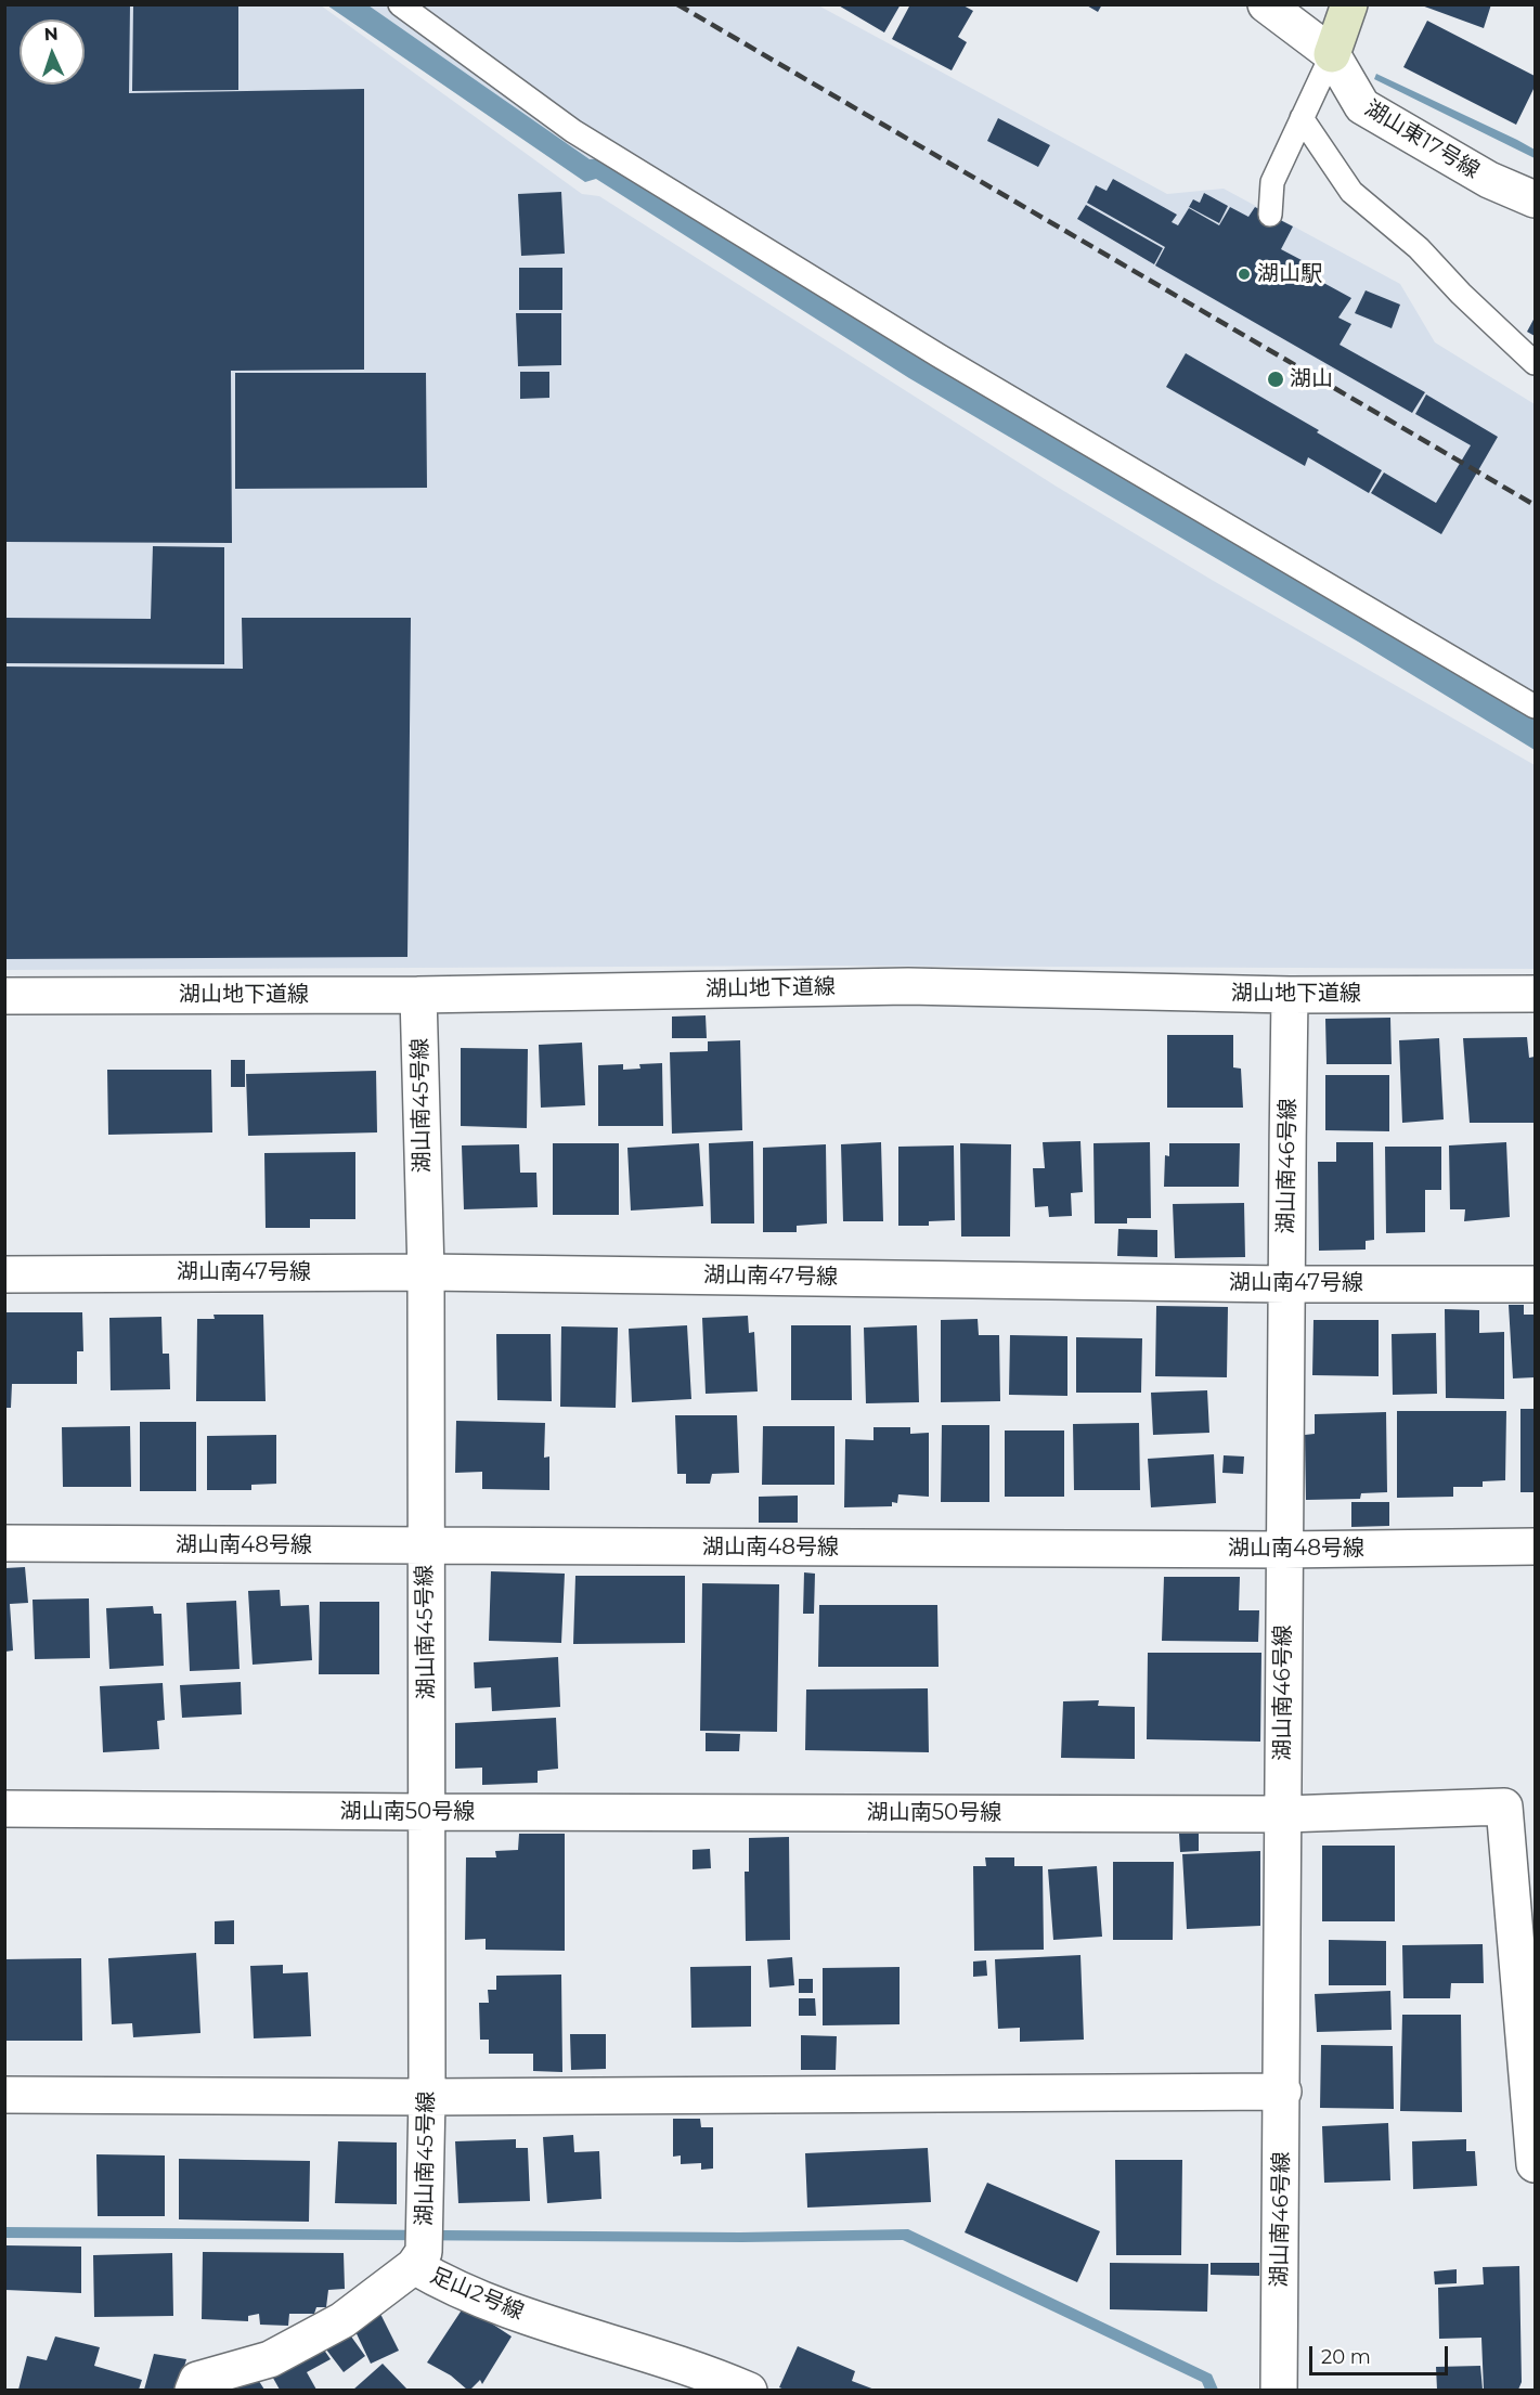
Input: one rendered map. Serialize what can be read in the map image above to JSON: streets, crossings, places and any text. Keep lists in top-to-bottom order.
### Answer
{
  "streets": {
    "street": [
      "湖山東17号線",
      "湖山地下道線",
      "湖山南45号線",
      "湖山南46号線",
      "湖山南47号線",
      "湖山南48号線",
      "湖山南50号線",
      "足山2号線"
    ]
  },
  "crossings": [
    ["湖山地下道線", "湖山南45号線"],
    ["湖山地下道線", "湖山南46号線"],
    ["湖山南45号線", "湖山南47号線"],
    ["湖山南45号線", "湖山南48号線"],
    ["湖山南45号線", "湖山南50号線"],
    ["湖山南45号線", "足山2号線"],
    ["湖山南46号線", "湖山南47号線"],
    ["湖山南46号線", "湖山南48号線"],
    ["湖山南46号線", "湖山南50号線"]
  ],
  "places": ["湖山駅", "湖山"],
  "scale_bar": "20 m",
  "north": "top"
}
